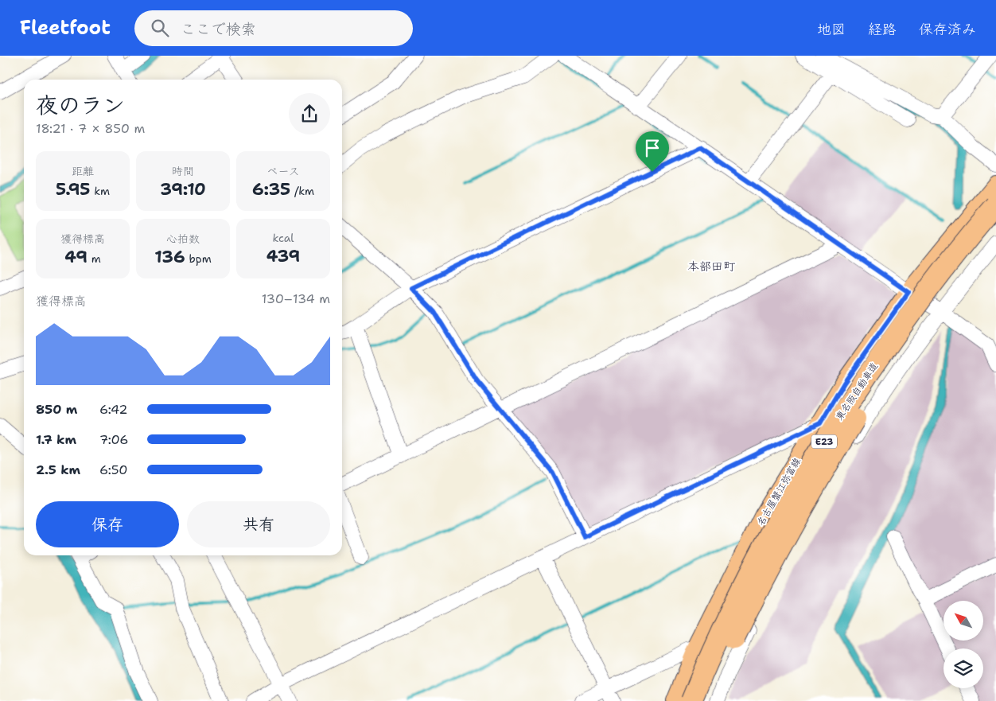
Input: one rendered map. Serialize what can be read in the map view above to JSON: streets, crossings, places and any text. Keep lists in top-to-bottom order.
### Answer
{
  "streets": {
    "highway": ["東名阪自動車道", "E23"],
    "main road": ["名古屋蟹江弥富線"]
  },
  "districts": ["本部田町"],
  "north": "top left",
  "page": {
    "header": "Fleetfoot",
    "search": "ここで検索",
    "nav": ["地図", "経路", "保存済み"],
    "heading": ["夜のラン", "18:21 · 7 × 850 m"],
    "stats": [
      ["距離", "5.95 km"],
      ["時間", "39:10"],
      ["ペース", "6:35 /km"],
      ["獲得標高", "49 m"],
      ["心拍数", "136 bpm"],
      ["kcal", "439"]
    ],
    "chart": ["獲得標高", "130–134 m"],
    "list": [
      {
        "name": "850 m",
        "note": "6:42"
      },
      {
        "name": "1.7 km",
        "note": "7:06"
      },
      {
        "name": "2.5 km",
        "note": "6:50"
      }
    ],
    "buttons": ["保存", "共有"]
  }
}
